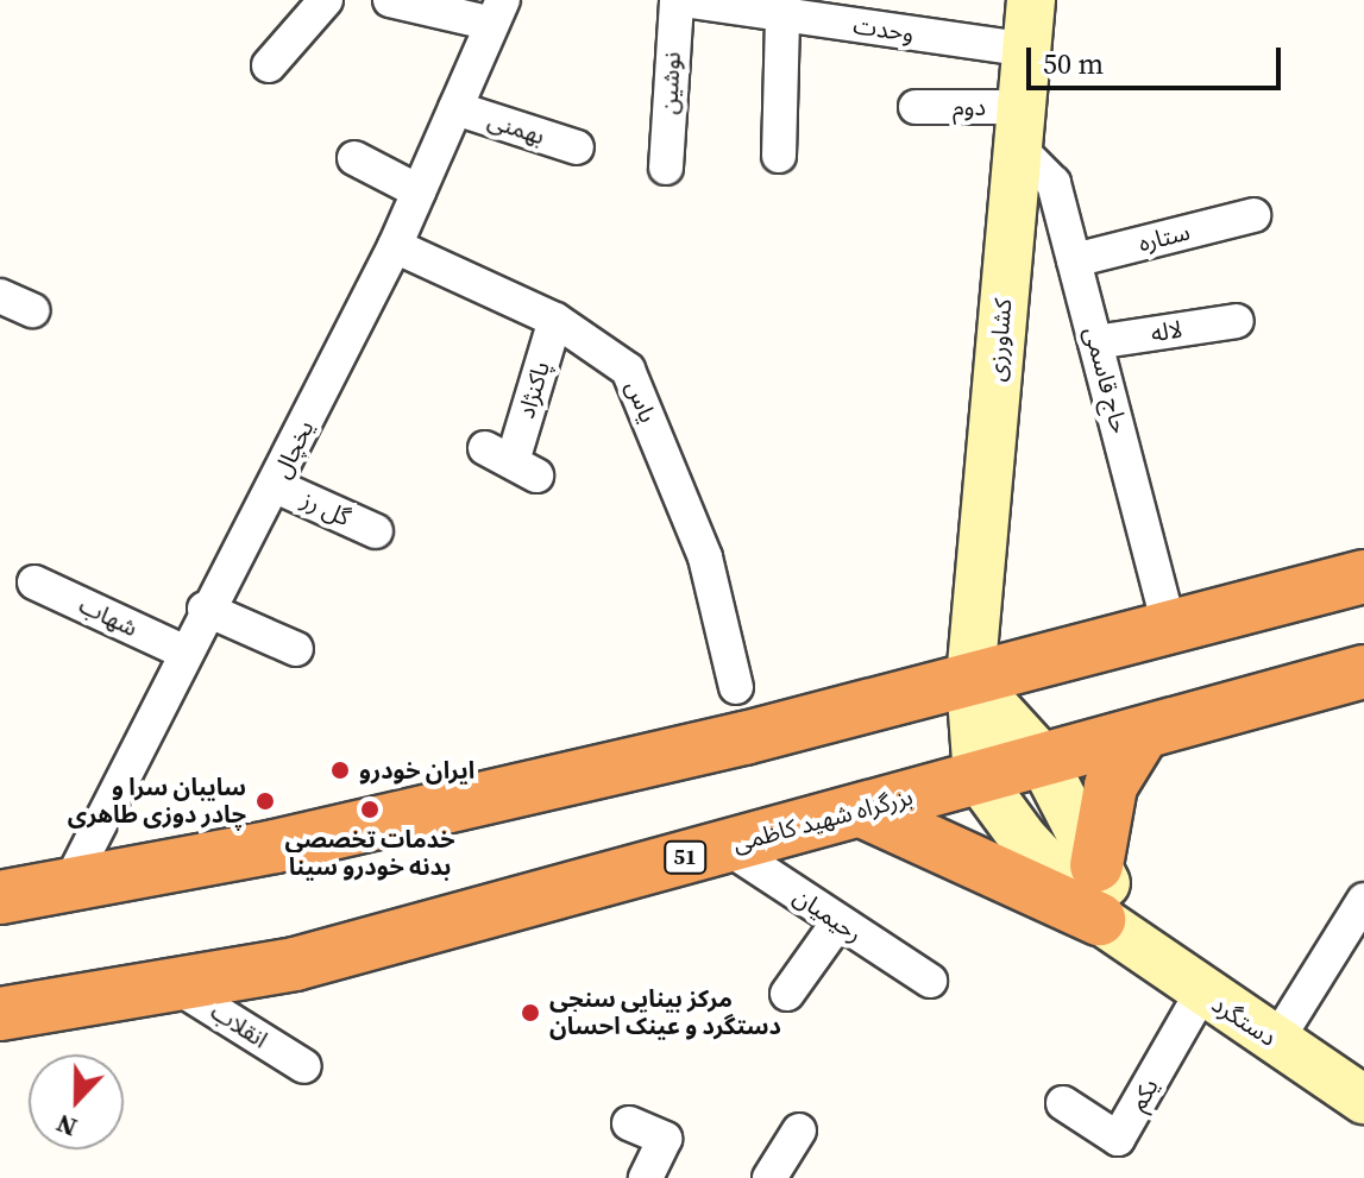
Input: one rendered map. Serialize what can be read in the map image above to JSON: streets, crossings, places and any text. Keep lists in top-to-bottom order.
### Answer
{
  "streets": {
    "highway": ["بزرگراه شهید کاظمی", "51"],
    "street": [
      "وحدت",
      "نوشین",
      "دوم",
      "بهمنی",
      "ستاره",
      "لاله",
      "کشاورزی",
      "حاج قاسمی",
      "پاکنژاد",
      "یاس",
      "یخچال",
      "گل رز",
      "شهاب",
      "رحیمیان",
      "دستگرد",
      "انقلاب",
      "یکم"
    ]
  },
  "crossings": [
    ["وحدت", "نوشین"],
    ["وحدت", "کشاورزی"],
    ["دوم", "کشاورزی"],
    ["دوم", "حاج قاسمی"],
    ["بهمنی", "یخچال"],
    ["ستاره", "حاج قاسمی"],
    ["لاله", "حاج قاسمی"],
    ["کشاورزی", "حاج قاسمی"],
    ["کشاورزی", "بزرگراه شهید کاظمی"],
    ["کشاورزی", "دستگرد"],
    ["پاکنژاد", "یاس"],
    ["یاس", "یخچال"],
    ["یخچال", "گل رز"],
    ["یخچال", "شهاب"],
    ["بزرگراه شهید کاظمی", "رحیمیان"],
    ["بزرگراه شهید کاظمی", "دستگرد"],
    ["بزرگراه شهید کاظمی", "انقلاب"],
    ["دستگرد", "یکم"]
  ],
  "places": [
    "ایران خودرو",
    "سایبان سرا و چادر دوزی طاهری",
    "خدمات تخصصی بدنه خودرو سینا",
    "مرکز بینایی سنجی دستگرد و عینک احسان"
  ],
  "scale_bar": "50 m",
  "north": "bottom"
}
